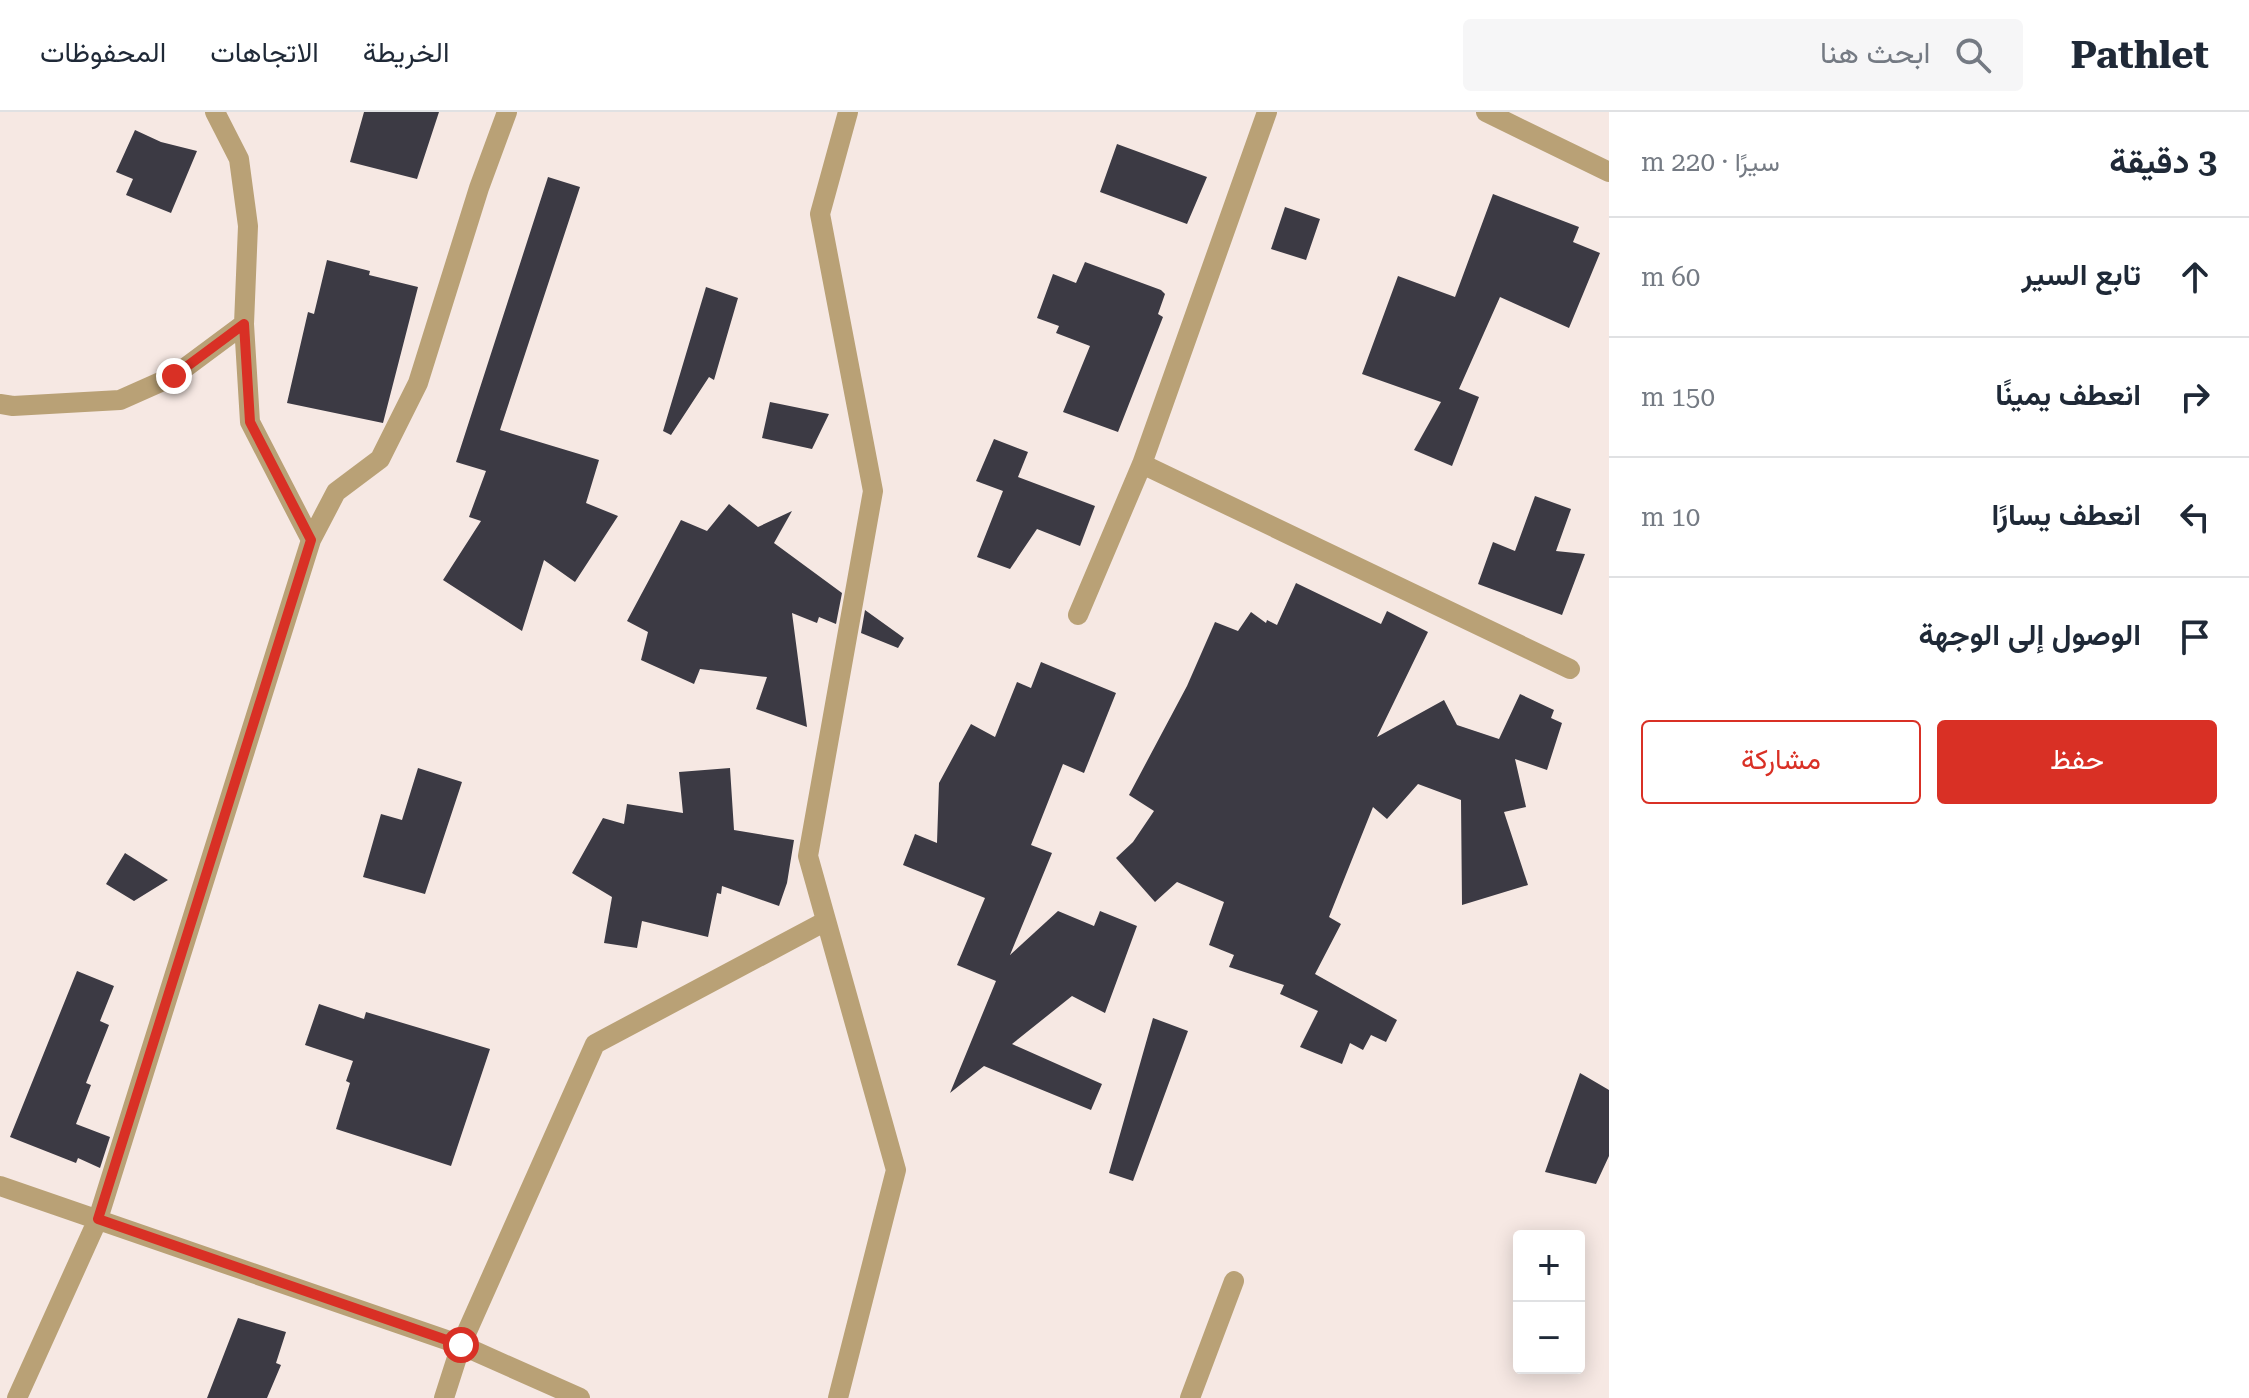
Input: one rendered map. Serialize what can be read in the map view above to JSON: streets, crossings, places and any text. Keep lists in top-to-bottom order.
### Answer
{
  "page": {
    "header": "Pathlet",
    "search": "ابحث هنا",
    "nav": ["الخريطة", "الاتجاهات", "المحفوظات"],
    "heading": ["3 دقيقة", "سيرًا · 220 m"],
    "list": [
      ["تابع السير", "60 m"],
      ["انعطف يمينًا", "150 m"],
      ["انعطف يسارًا", "10 m"],
      "الوصول إلى الوجهة"
    ],
    "buttons": ["حفظ", "مشاركة"],
    "map_buttons": ["+", "−"]
  }
}
